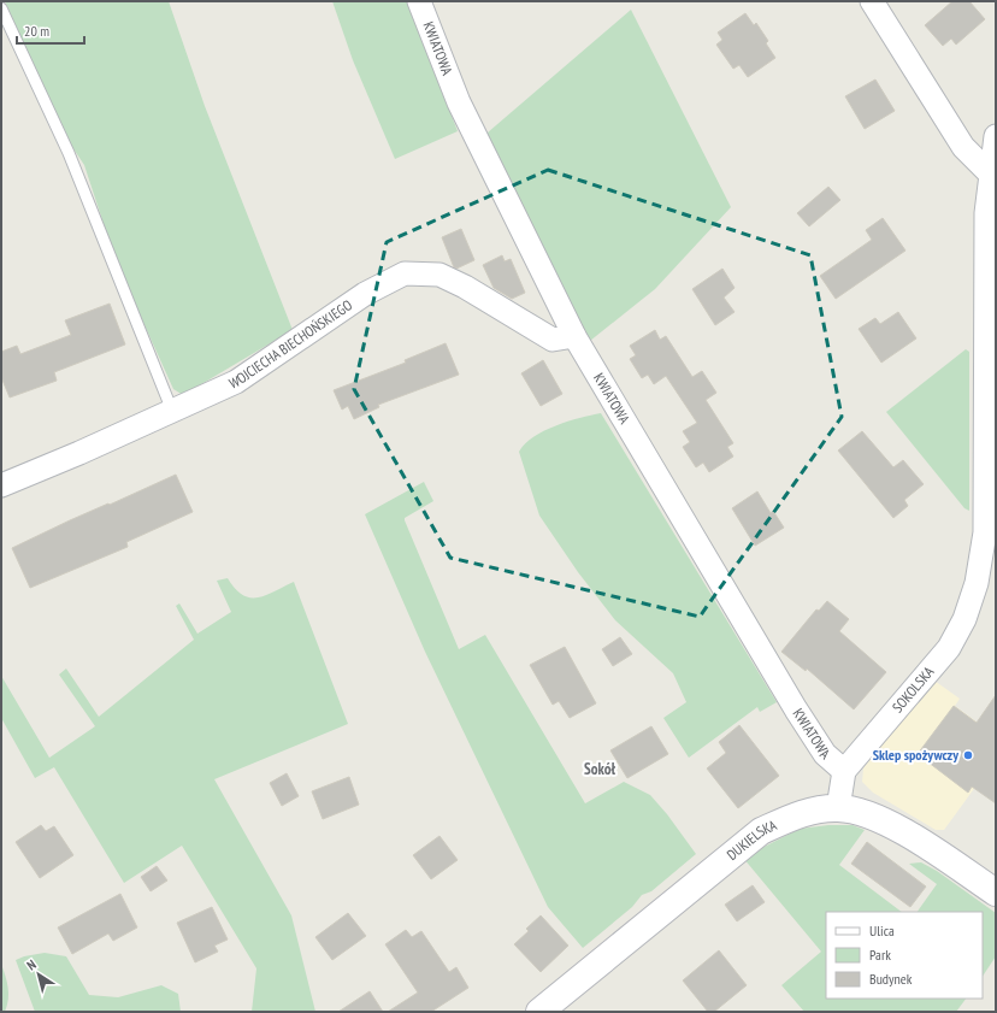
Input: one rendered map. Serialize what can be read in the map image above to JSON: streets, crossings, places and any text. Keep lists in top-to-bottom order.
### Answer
{
  "streets": {
    "main road": ["DUKIELSKA"],
    "street": ["KWIATOWA", "WOJCIECHA BIECHOŃSKIEGO", "SOKOLSKA"]
  },
  "crossings": [
    ["KWIATOWA", "WOJCIECHA BIECHOŃSKIEGO"],
    ["KWIATOWA", "SOKOLSKA"]
  ],
  "districts": ["Sokół"],
  "places": ["Sklep spożywczy"],
  "legend": ["Ulica", "Park", "Budynek"],
  "scale_bar": "20 m",
  "north": "top left"
}
